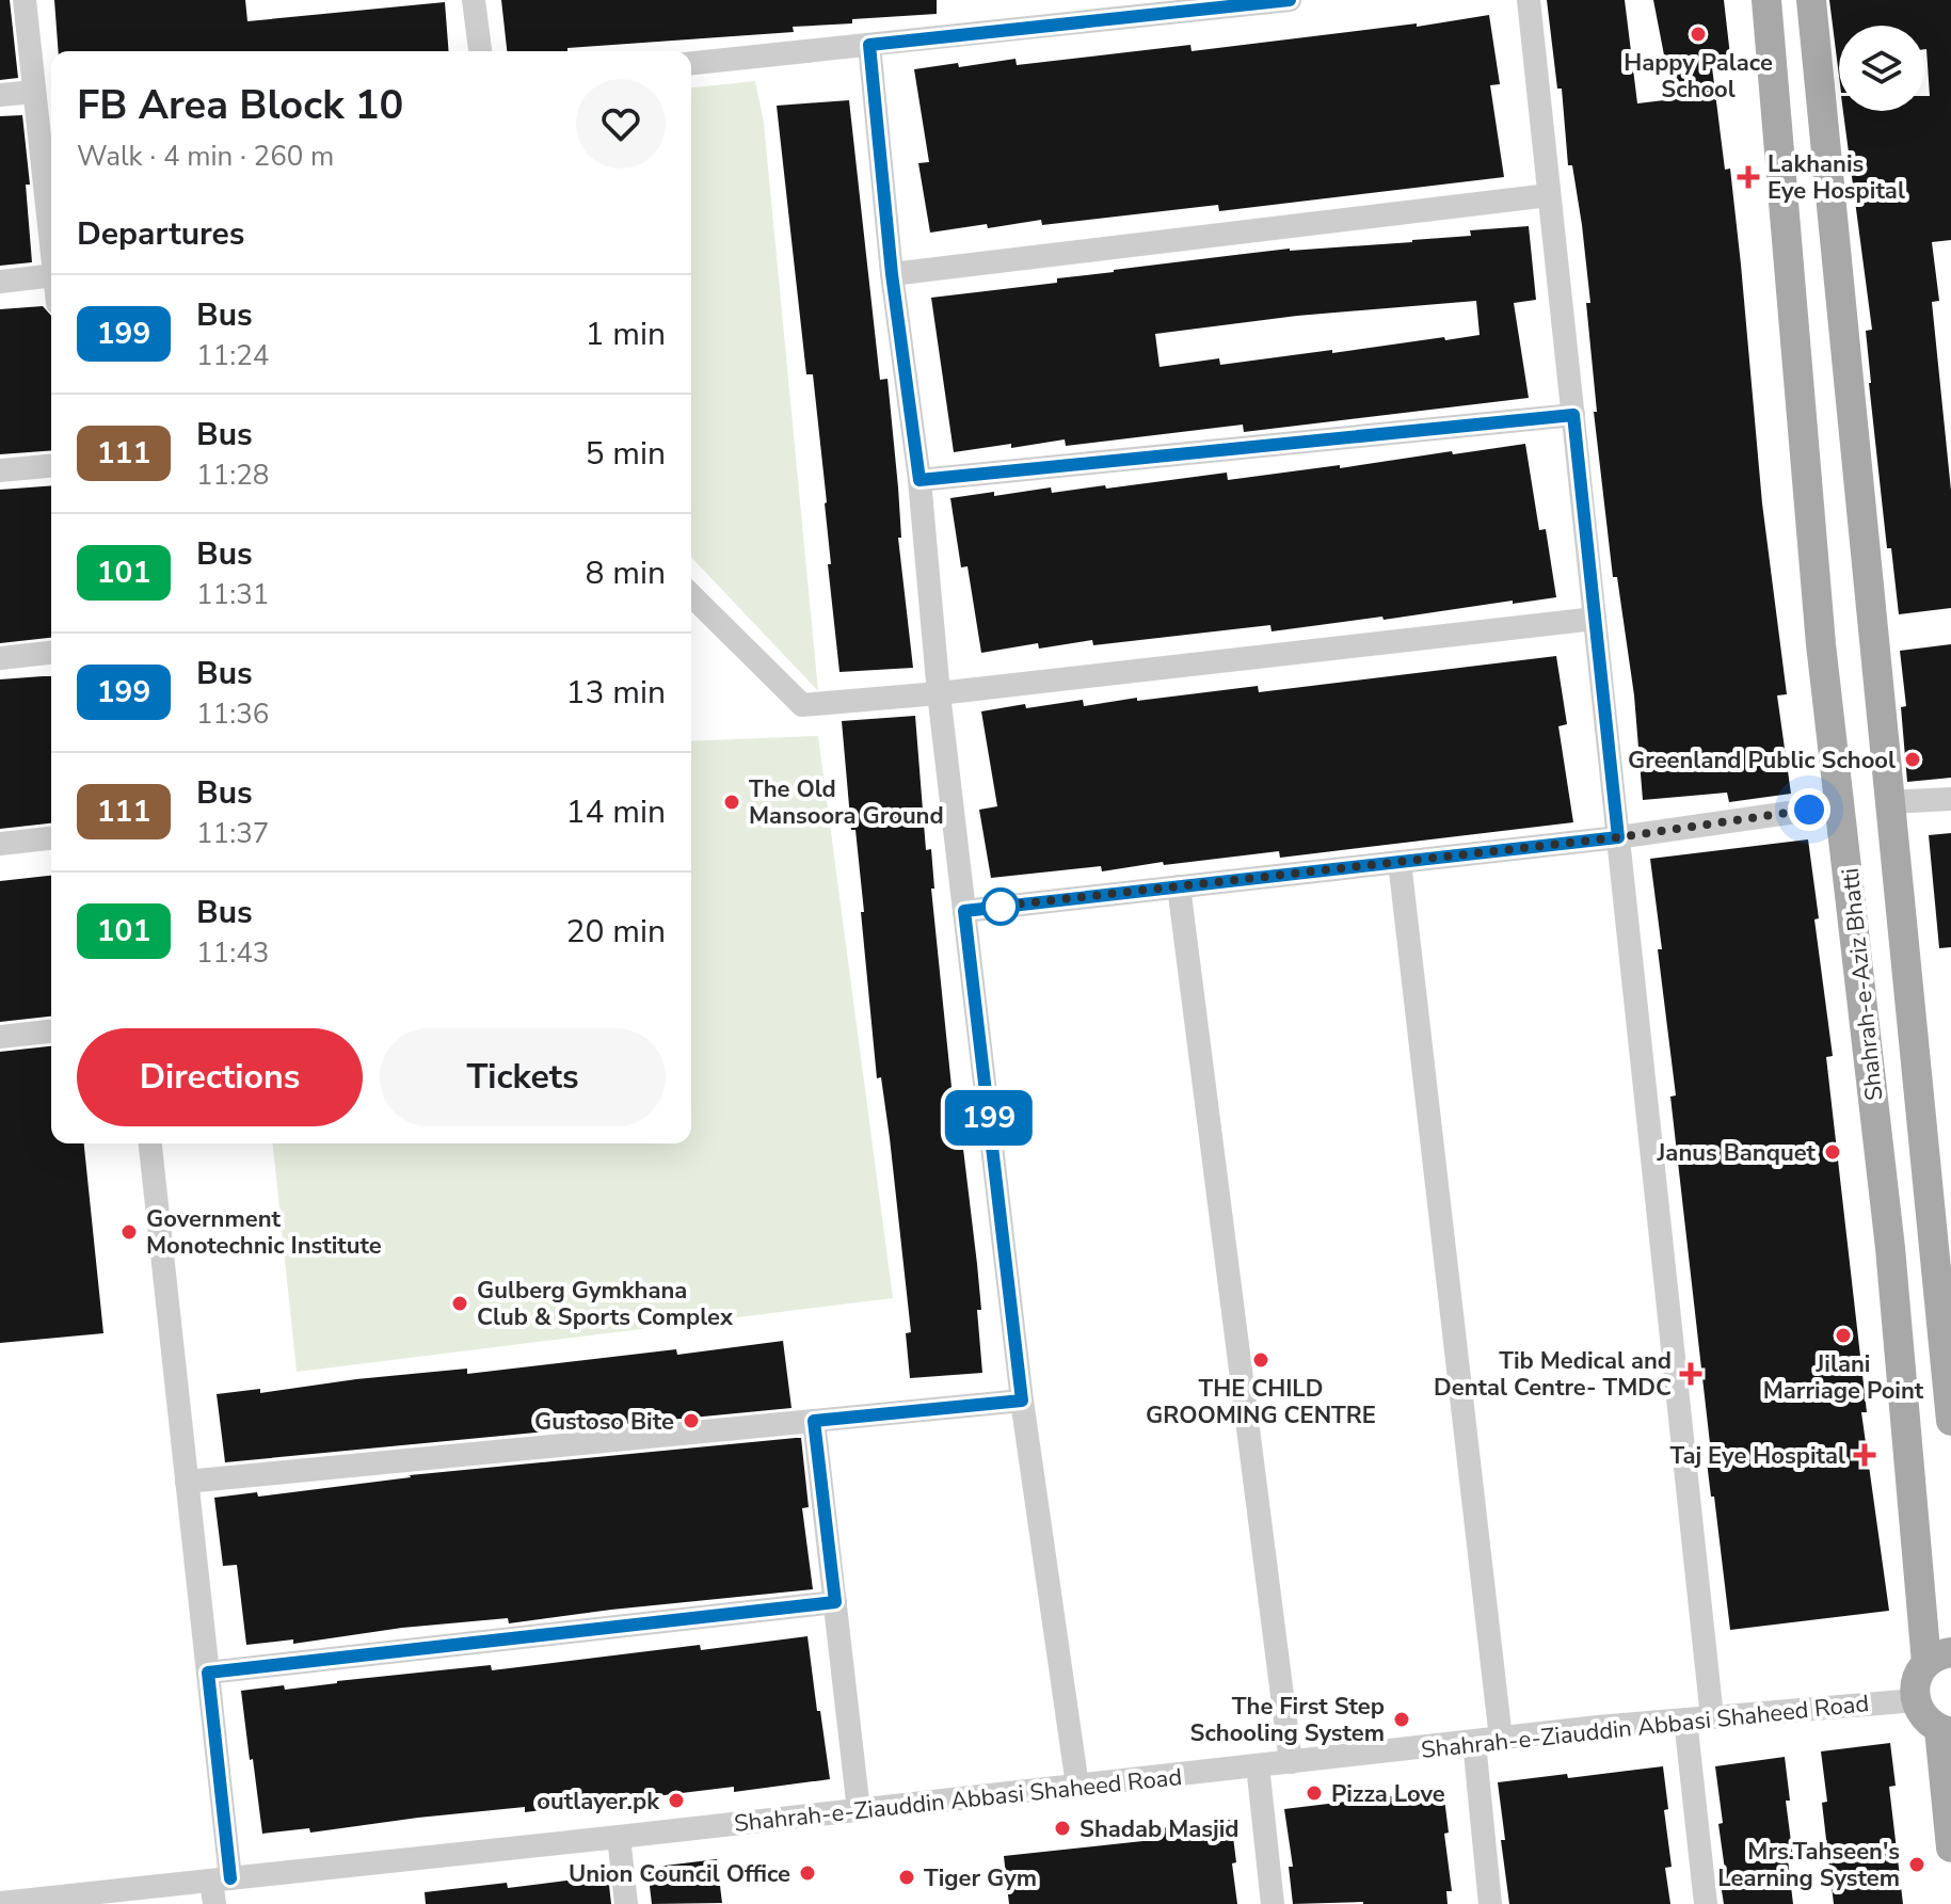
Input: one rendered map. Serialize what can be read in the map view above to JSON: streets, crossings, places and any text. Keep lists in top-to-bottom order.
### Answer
{
  "streets": {
    "main road": ["Shahrah-e-Aziz Bhatti"],
    "street": ["Shahrah-e-Ziauddin Abbasi Shaheed Road"]
  },
  "places": {
    "other": [
      "Happy Palace School",
      "Greenland Public School",
      "The Old Mansoora Ground",
      "Janus Banquet",
      "Government Monotechnic Institute",
      "Gulberg Gymkhana Club & Sports Complex",
      "Jilani Marriage Point",
      "THE CHILD GROOMING CENTRE",
      "Gustoso Bite",
      "The First Step Schooling System",
      "Pizza Love",
      "outlayer.pk",
      "Shadab Masjid",
      "Mrs.Tahseen's Learning System",
      "Union Council Office",
      "Tiger Gym"
    ],
    "health": ["Lakhanis Eye Hospital", "Tib Medical and Dental Centre- TMDC", "Taj Eye Hospital"]
  },
  "lines": ["bus line 199"],
  "page": {
    "on_map": "199",
    "heading": [
      ["FB Area Block 10", "Walk · 4 min · 260 m"],
      "Departures"
    ],
    "list": [
      {
        "mark": "199",
        "name": "Bus",
        "note": "11:24",
        "value": "1 min"
      },
      {
        "mark": "111",
        "name": "Bus",
        "note": "11:28",
        "value": "5 min"
      },
      {
        "mark": "101",
        "name": "Bus",
        "note": "11:31",
        "value": "8 min"
      },
      {
        "mark": "199",
        "name": "Bus",
        "note": "11:36",
        "value": "13 min"
      },
      {
        "mark": "111",
        "name": "Bus",
        "note": "11:37",
        "value": "14 min"
      },
      {
        "mark": "101",
        "name": "Bus",
        "note": "11:43",
        "value": "20 min"
      }
    ],
    "buttons": ["Directions", "Tickets"]
  }
}
